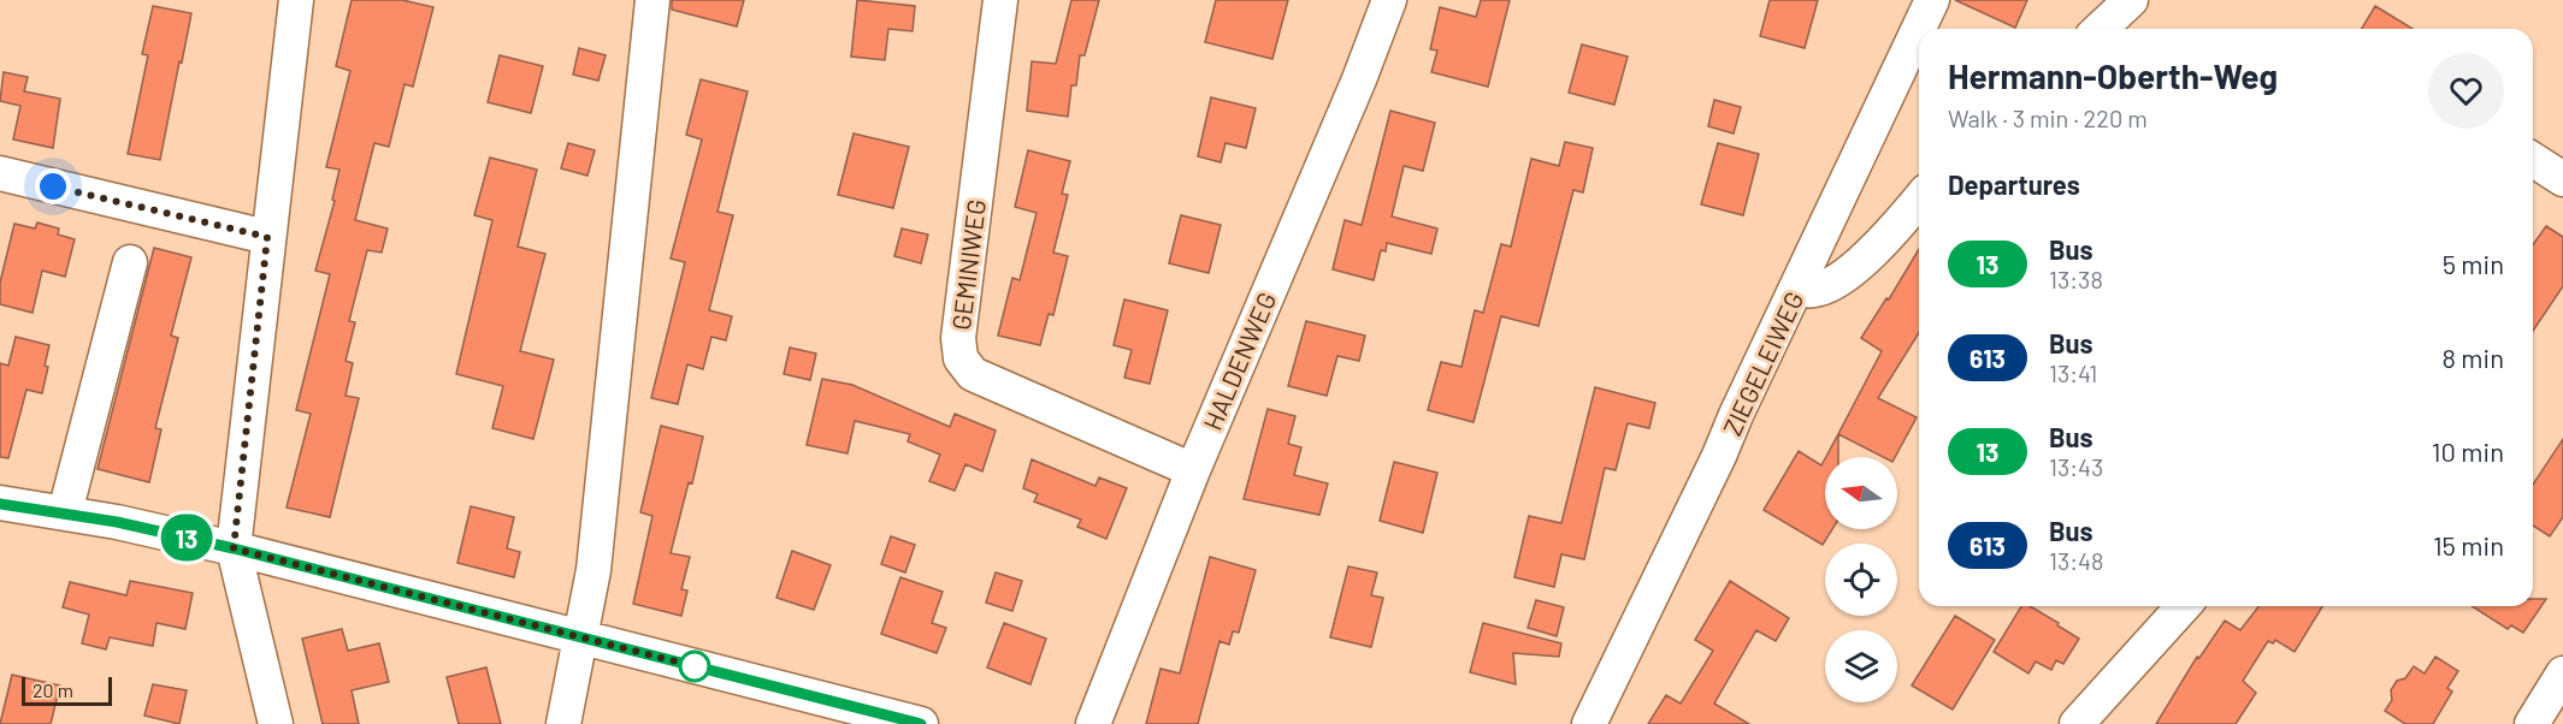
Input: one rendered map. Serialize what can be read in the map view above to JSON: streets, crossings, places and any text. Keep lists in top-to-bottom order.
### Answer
{
  "streets": {
    "street": ["GEMINIWEG", "HALDENWEG", "ZIEGELEIWEG"]
  },
  "crossings": [
    ["GEMINIWEG", "HALDENWEG"]
  ],
  "lines": ["bus line 13"],
  "scale_bar": "20 m",
  "north": "left",
  "page": {
    "on_map": "13",
    "heading": [
      ["Hermann-Oberth-Weg", "Walk · 3 min · 220 m"],
      "Departures"
    ],
    "list": [
      {
        "mark": "13",
        "name": "Bus",
        "note": "13:38",
        "value": "5 min"
      },
      {
        "mark": "613",
        "name": "Bus",
        "note": "13:41",
        "value": "8 min"
      },
      {
        "mark": "13",
        "name": "Bus",
        "note": "13:43",
        "value": "10 min"
      },
      {
        "mark": "613",
        "name": "Bus",
        "note": "13:48",
        "value": "15 min"
      }
    ],
    "scale": "20 m"
  }
}
